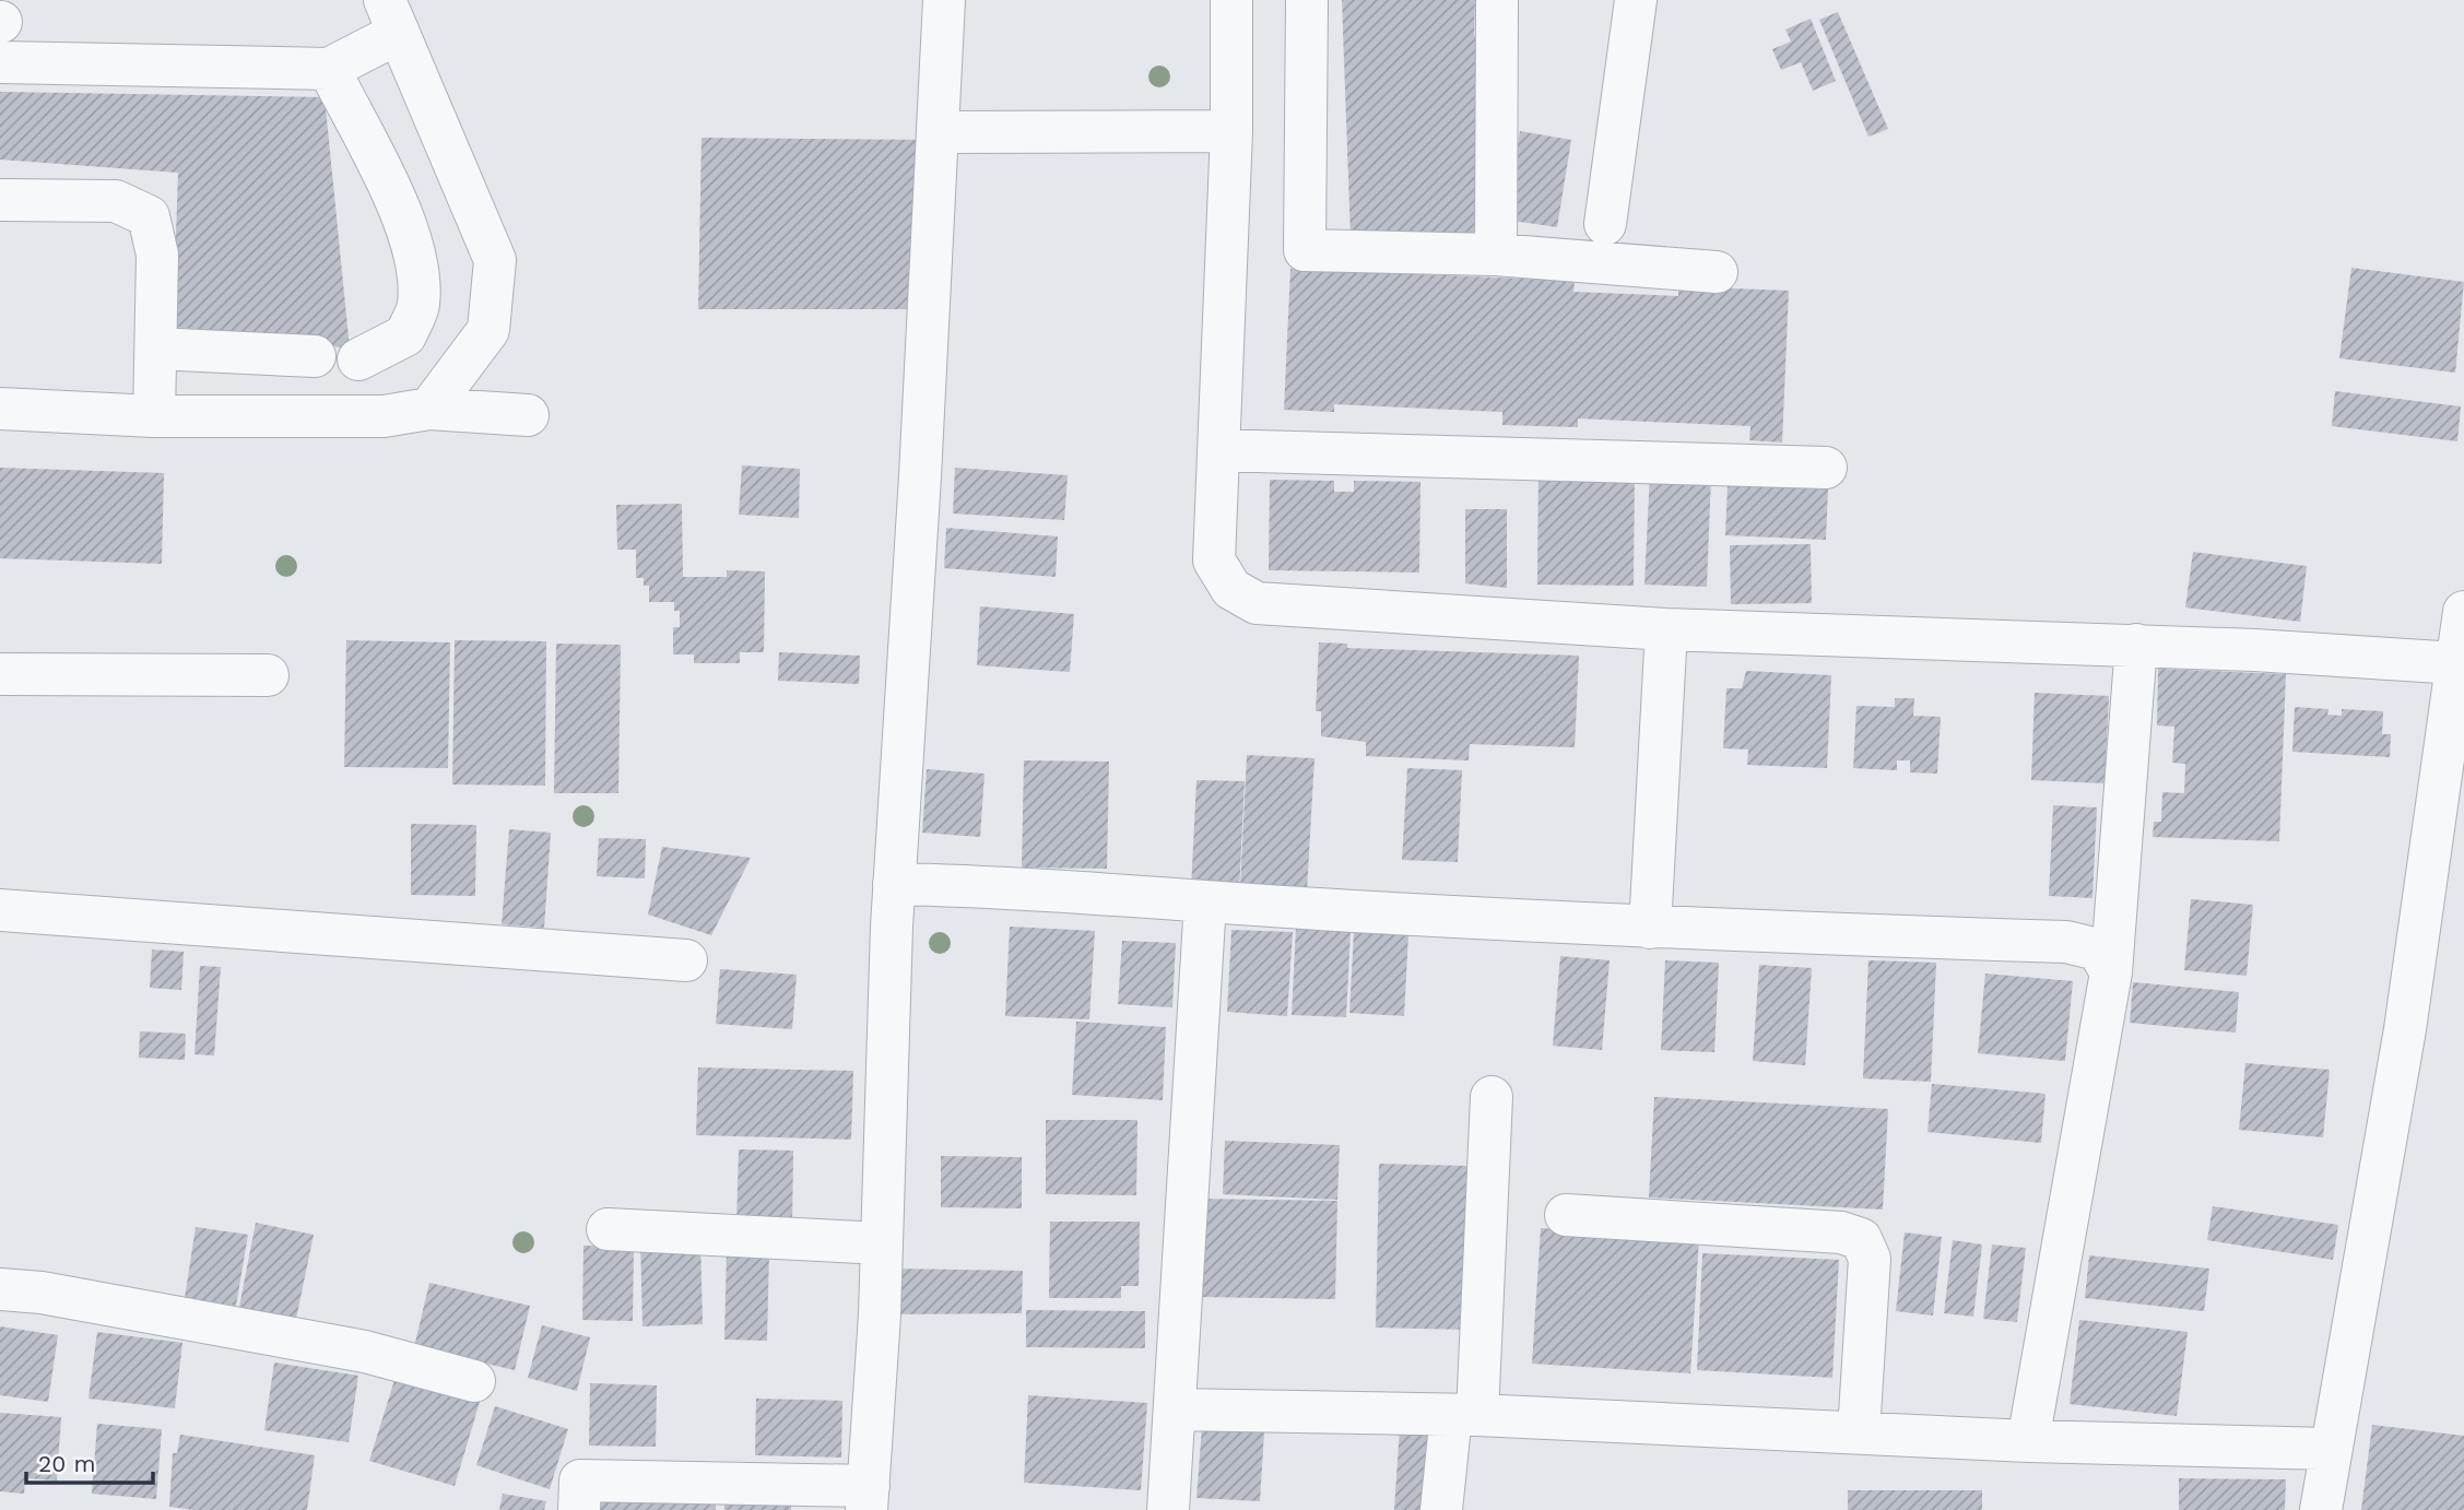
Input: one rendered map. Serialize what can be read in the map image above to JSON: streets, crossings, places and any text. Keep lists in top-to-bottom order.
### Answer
{
  "scale_bar": "20 m"
}
